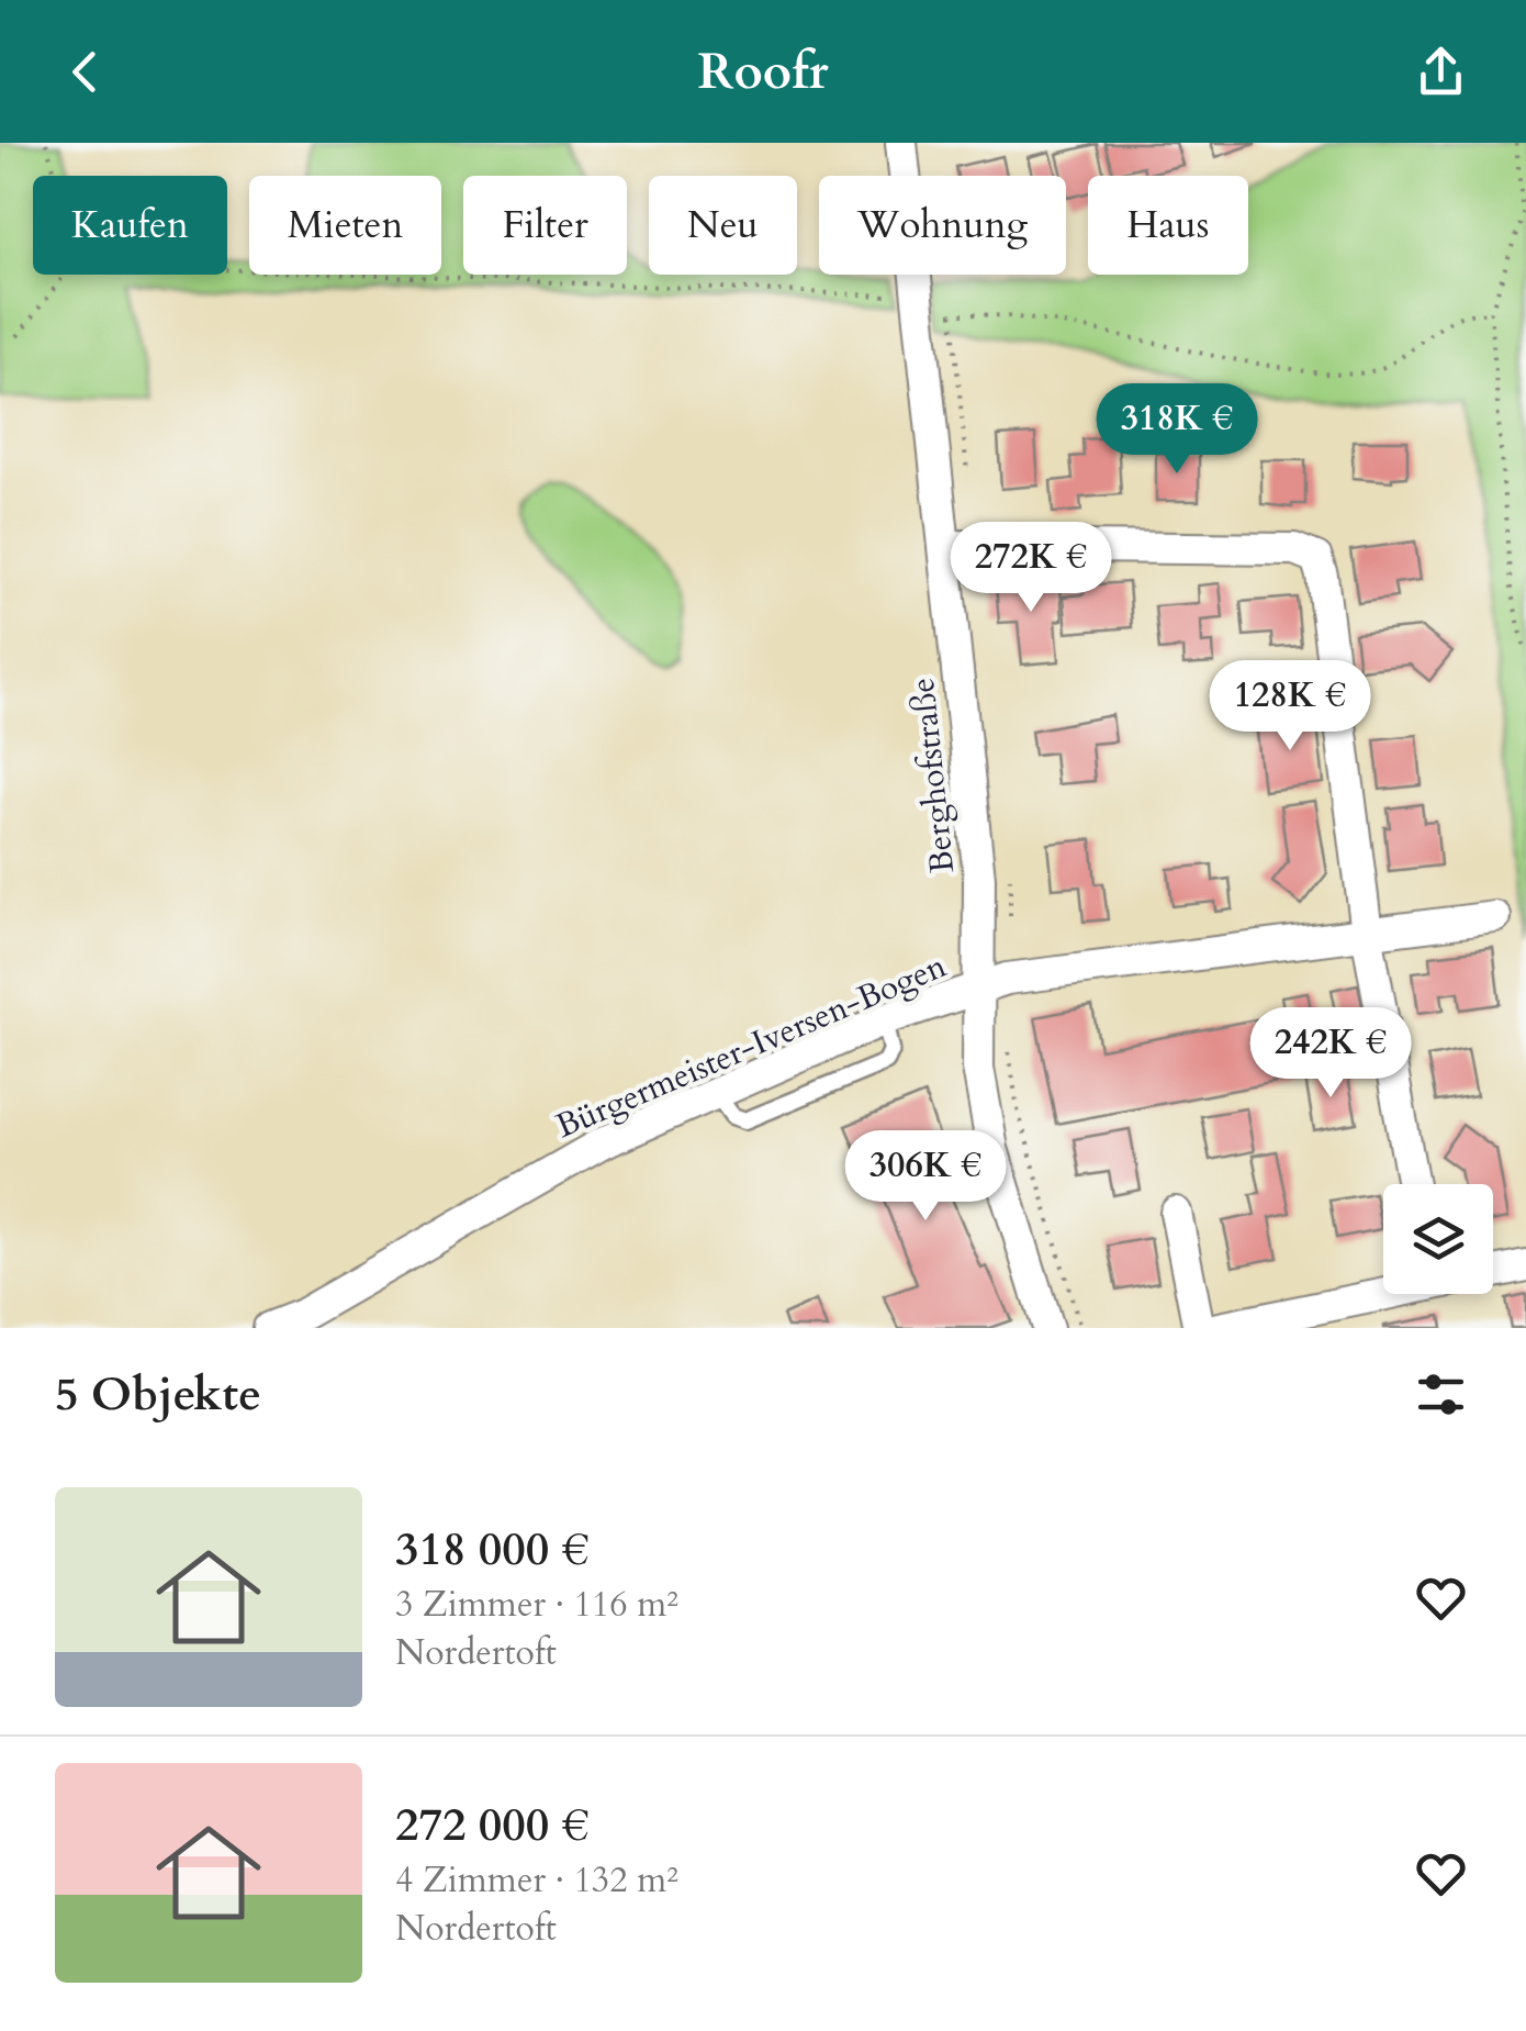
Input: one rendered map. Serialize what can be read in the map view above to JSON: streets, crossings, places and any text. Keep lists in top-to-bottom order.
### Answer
{
  "streets": {
    "street": ["Berghofstraße", "Bürgermeister-Iversen-Bogen"]
  },
  "crossings": [
    ["Berghofstraße", "Bürgermeister-Iversen-Bogen"]
  ],
  "page": {
    "header": "Roofr",
    "chip": [
      "Kaufen",
      "Mieten",
      "Filter",
      "Neu",
      "Wohnung",
      "Haus"
    ],
    "price": [
      "318K €",
      "272K €",
      "128K €",
      "242K €",
      "306K €"
    ],
    "heading": "5 Objekte",
    "list": [
      {
        "name": "318 000 €",
        "note": "3 Zimmer · 116 m² · Nordertoft"
      },
      {
        "name": "272 000 €",
        "note": "4 Zimmer · 132 m² · Nordertoft"
      }
    ]
  }
}
